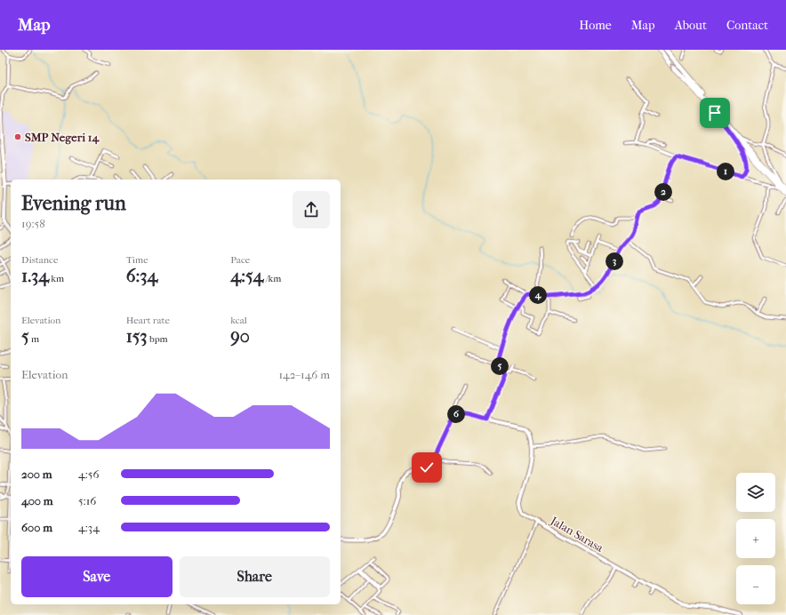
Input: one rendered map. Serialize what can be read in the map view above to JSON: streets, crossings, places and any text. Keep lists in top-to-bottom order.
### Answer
{
  "streets": {
    "street": ["Jalan Sarasa"]
  },
  "places": ["SMP Negeri 14"],
  "page": {
    "header": "Map",
    "nav": [
      "Home",
      "Map",
      "About",
      "Contact"
    ],
    "pins": [
      "1",
      "2",
      "3",
      "4",
      "5",
      "6"
    ],
    "heading": ["Evening run", "19:58"],
    "stats": [
      ["Distance", "1.34 km"],
      ["Time", "6:34"],
      ["Pace", "4:54 /km"],
      ["Elevation", "5 m"],
      ["Heart rate", "153 bpm"],
      ["kcal", "90"]
    ],
    "chart": ["Elevation", "142–146 m"],
    "list": [
      {
        "name": "200 m",
        "note": "4:56"
      },
      {
        "name": "400 m",
        "note": "5:16"
      },
      {
        "name": "600 m",
        "note": "4:34"
      }
    ],
    "map_buttons": ["+", "−"],
    "buttons": ["Save", "Share"]
  }
}
